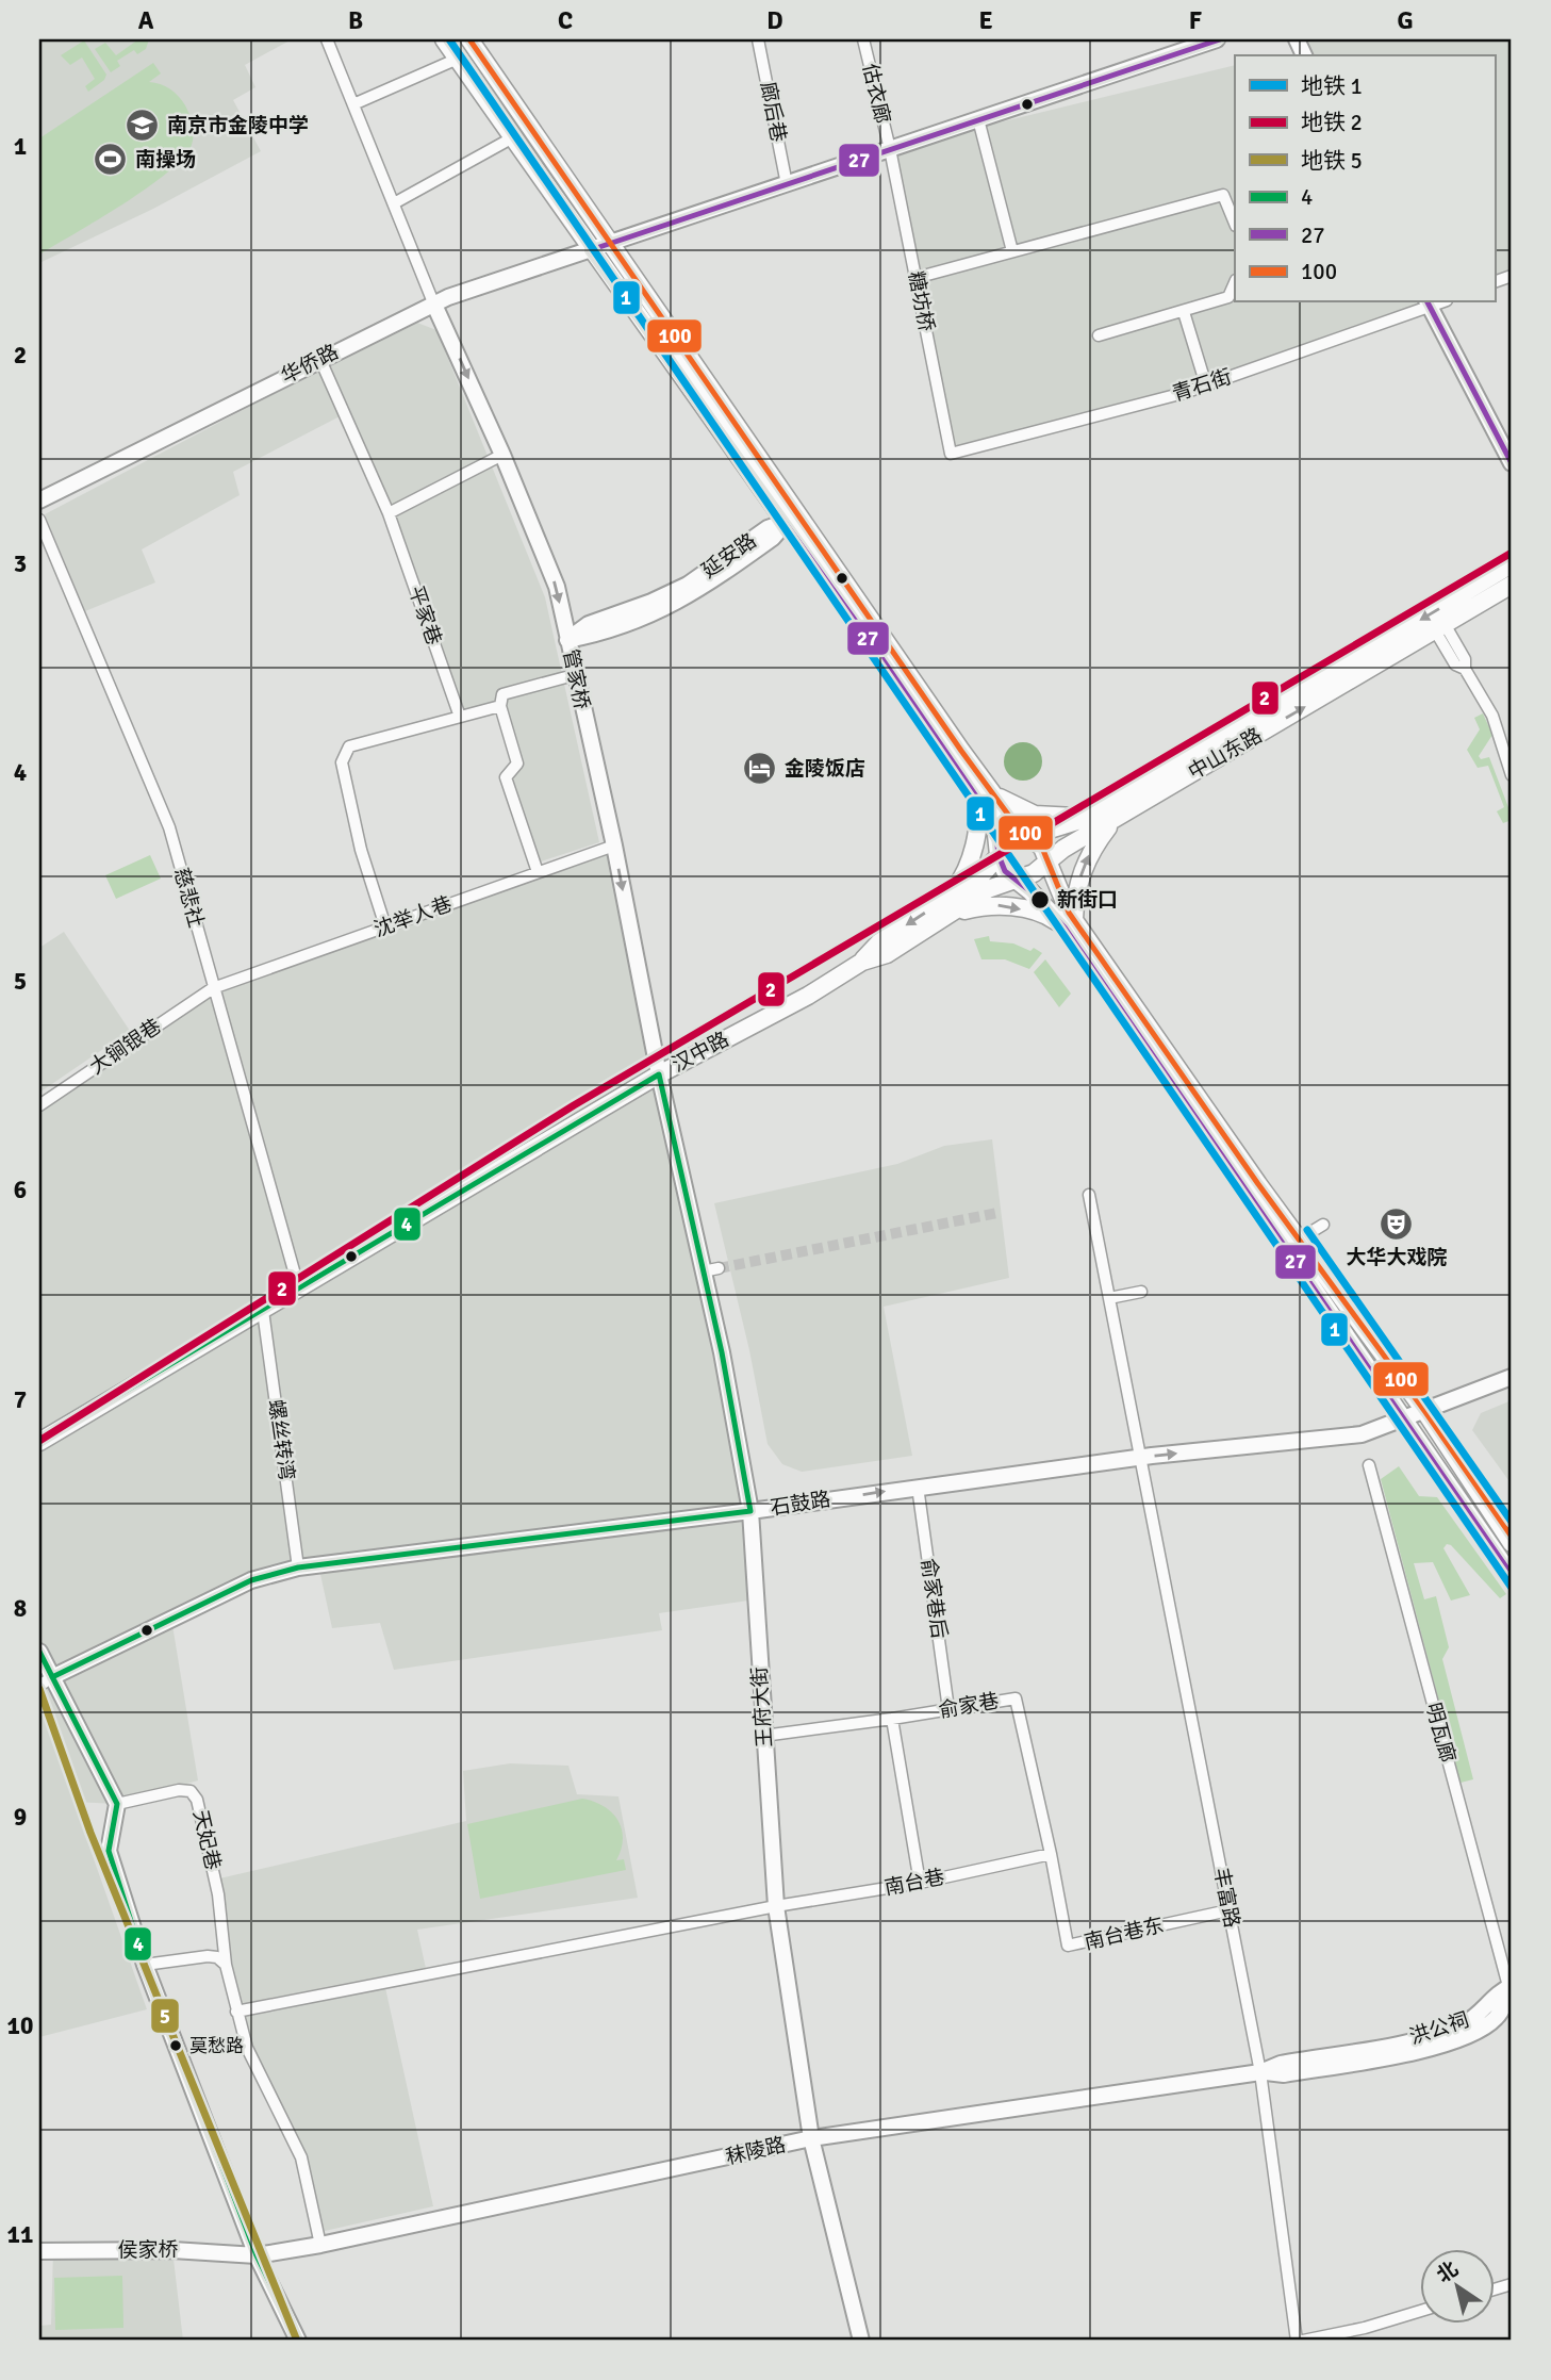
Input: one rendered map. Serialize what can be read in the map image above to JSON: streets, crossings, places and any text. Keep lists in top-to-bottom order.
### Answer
{
  "streets": {
    "main road": ["中山东路", "汉中路"],
    "street": [
      "估衣廊",
      "廊后巷",
      "糖坊桥",
      "华侨路",
      "青石街",
      "延安路",
      "平家巷",
      "管家桥",
      "慈悲社",
      "沈举人巷",
      "大锏银巷",
      "螺丝转湾",
      "石鼓路",
      "俞家巷后",
      "俞家巷",
      "王府大街",
      "明瓦廊",
      "天妃巷",
      "南台巷",
      "丰富路",
      "南台巷东",
      "洪公祠",
      "秣陵路",
      "侯家桥"
    ]
  },
  "crossings": [
    ["估衣廊", "糖坊桥"],
    ["估衣廊", "华侨路"],
    ["廊后巷", "华侨路"],
    ["糖坊桥", "华侨路"],
    ["糖坊桥", "青石街"],
    ["华侨路", "平家巷"],
    ["华侨路", "管家桥"],
    ["延安路", "管家桥"],
    ["管家桥", "沈举人巷"],
    ["管家桥", "汉中路"],
    ["管家桥", "王府大街"],
    ["中山东路", "汉中路"],
    ["慈悲社", "沈举人巷"],
    ["慈悲社", "大锏银巷"],
    ["慈悲社", "汉中路"],
    ["沈举人巷", "大锏银巷"],
    ["汉中路", "螺丝转湾"],
    ["汉中路", "王府大街"],
    ["螺丝转湾", "石鼓路"],
    ["石鼓路", "俞家巷后"],
    ["石鼓路", "王府大街"],
    ["石鼓路", "丰富路"],
    ["俞家巷后", "俞家巷"],
    ["俞家巷", "王府大街"],
    ["俞家巷", "南台巷"],
    ["俞家巷", "南台巷东"],
    ["王府大街", "南台巷"],
    ["王府大街", "秣陵路"],
    ["明瓦廊", "洪公祠"],
    ["南台巷", "南台巷东"],
    ["丰富路", "南台巷东"],
    ["丰富路", "洪公祠"],
    ["丰富路", "秣陵路"],
    ["洪公祠", "秣陵路"],
    ["秣陵路", "侯家桥"]
  ],
  "one_way": ["管家桥"],
  "places": {
    "school or university": ["南京市金陵中学"],
    "sports": ["南操场"],
    "hotel": ["金陵饭店"],
    "other": ["新街口", "莫愁路"],
    "theatre": ["大华大戏院"]
  },
  "lines": [
    "metro line 1",
    "transit line 27",
    "transit line 100",
    "metro line 2",
    "transit line 4",
    "metro line 5"
  ],
  "legend": [
    "地铁 1",
    "地铁 2",
    "地铁 5",
    "4",
    "27",
    "100"
  ],
  "north": "top left",
  "grid": {
    "columns": [
      "A",
      "B",
      "C",
      "D",
      "E",
      "F",
      "G"
    ],
    "rows": [
      "1",
      "2",
      "3",
      "4",
      "5",
      "6",
      "7",
      "8",
      "9",
      "10",
      "11"
    ]
  }
}
